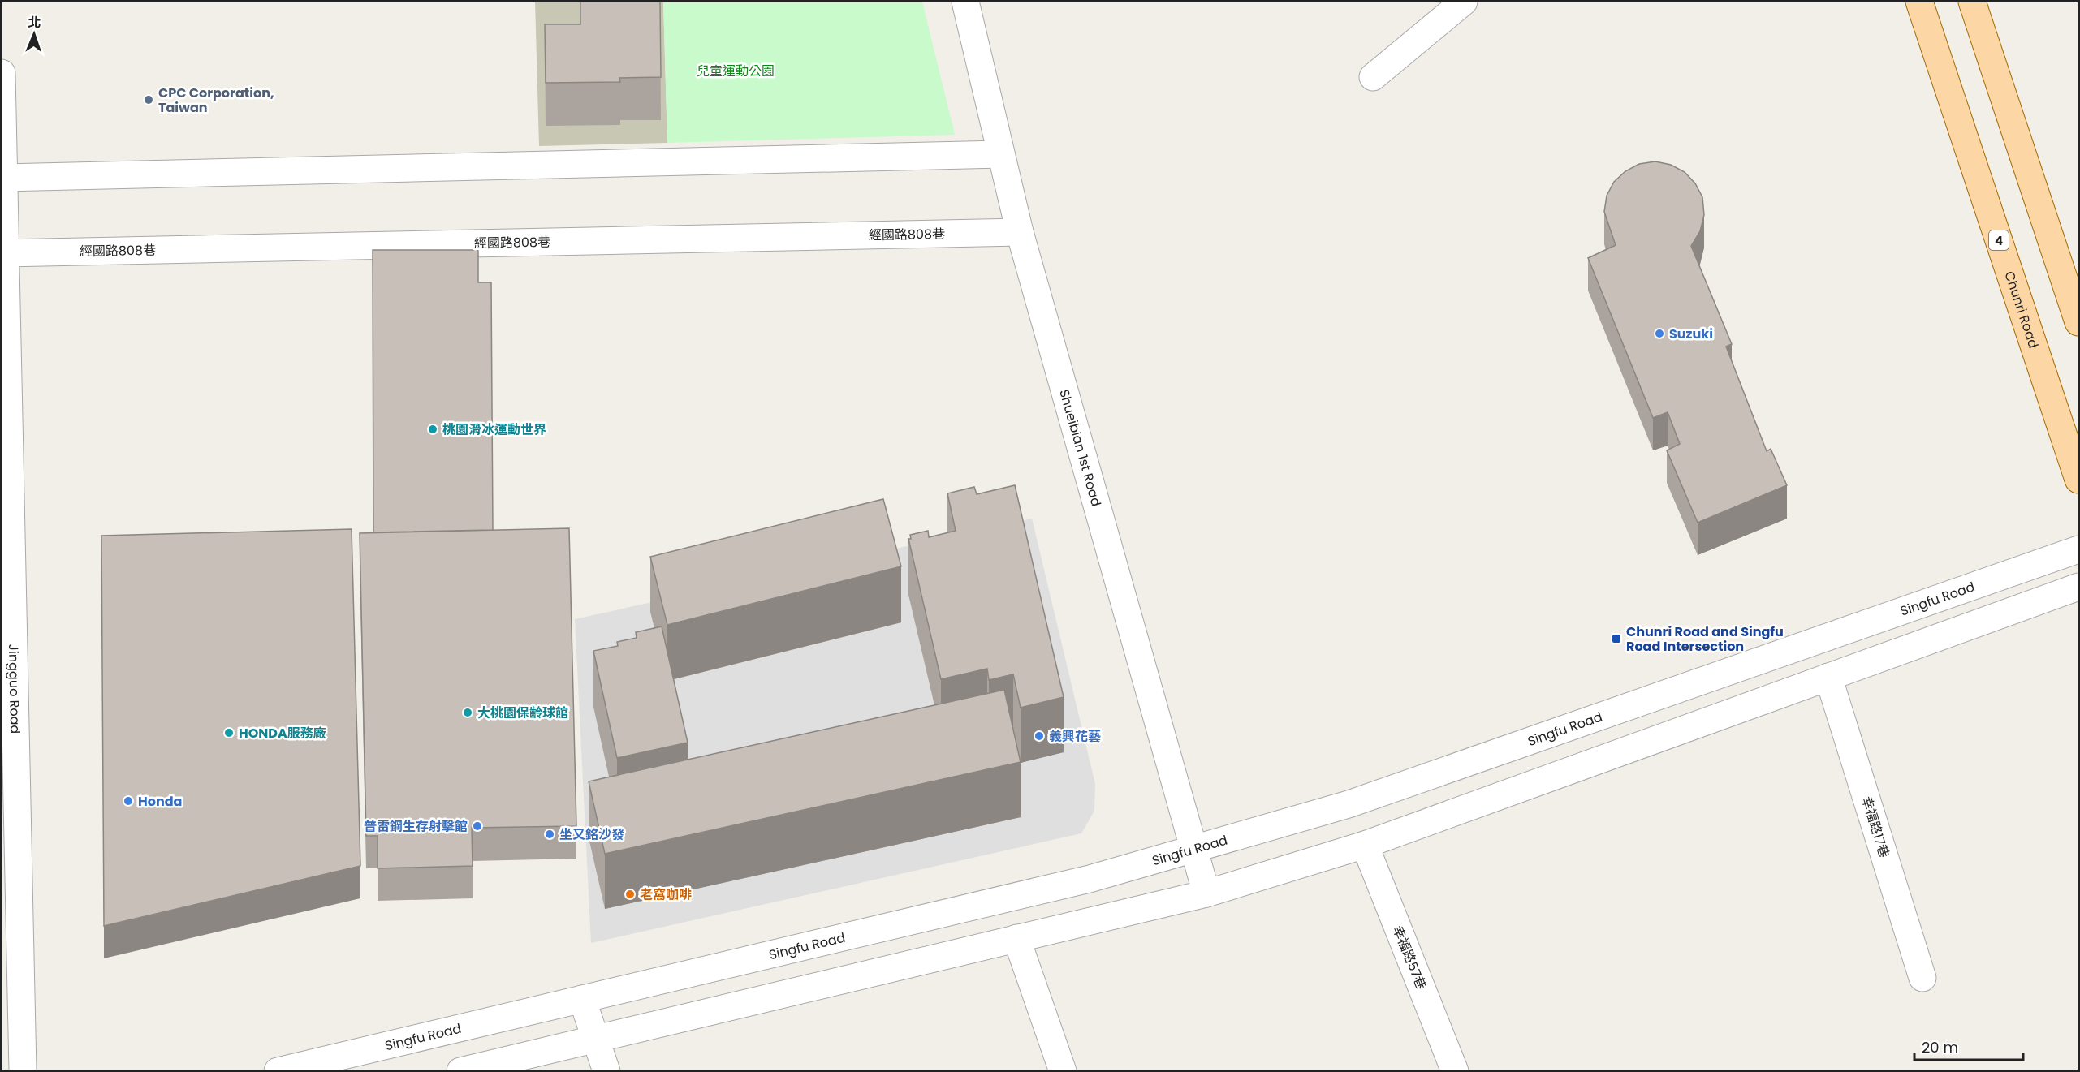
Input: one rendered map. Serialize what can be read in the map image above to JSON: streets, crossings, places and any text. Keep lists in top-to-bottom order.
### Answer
{
  "streets": {
    "main road": ["4", "Chunri Road"],
    "street": [
      "經國路808巷",
      "Shueibian 1st Road",
      "Singfu Road",
      "Jingguo Road",
      "幸福路17巷",
      "幸福路57巷"
    ]
  },
  "crossings": [
    ["經國路808巷", "Shueibian 1st Road"],
    ["經國路808巷", "Jingguo Road"],
    ["Shueibian 1st Road", "Singfu Road"]
  ],
  "parks": ["兒童運動公園"],
  "places": {
    "other": [
      "CPC Corporation, Taiwan",
      "Suzuki",
      "桃園滑冰運動世界",
      "大桃園保齡球館",
      "HONDA服務廠",
      "義興花藝",
      "Honda",
      "普雷鋼生存射擊館",
      "坐又銘沙發",
      "老窩咖啡"
    ],
    "transit": ["Chunri Road and Singfu Road Intersection"]
  },
  "scale_bar": "20 m",
  "north": "top"
}
